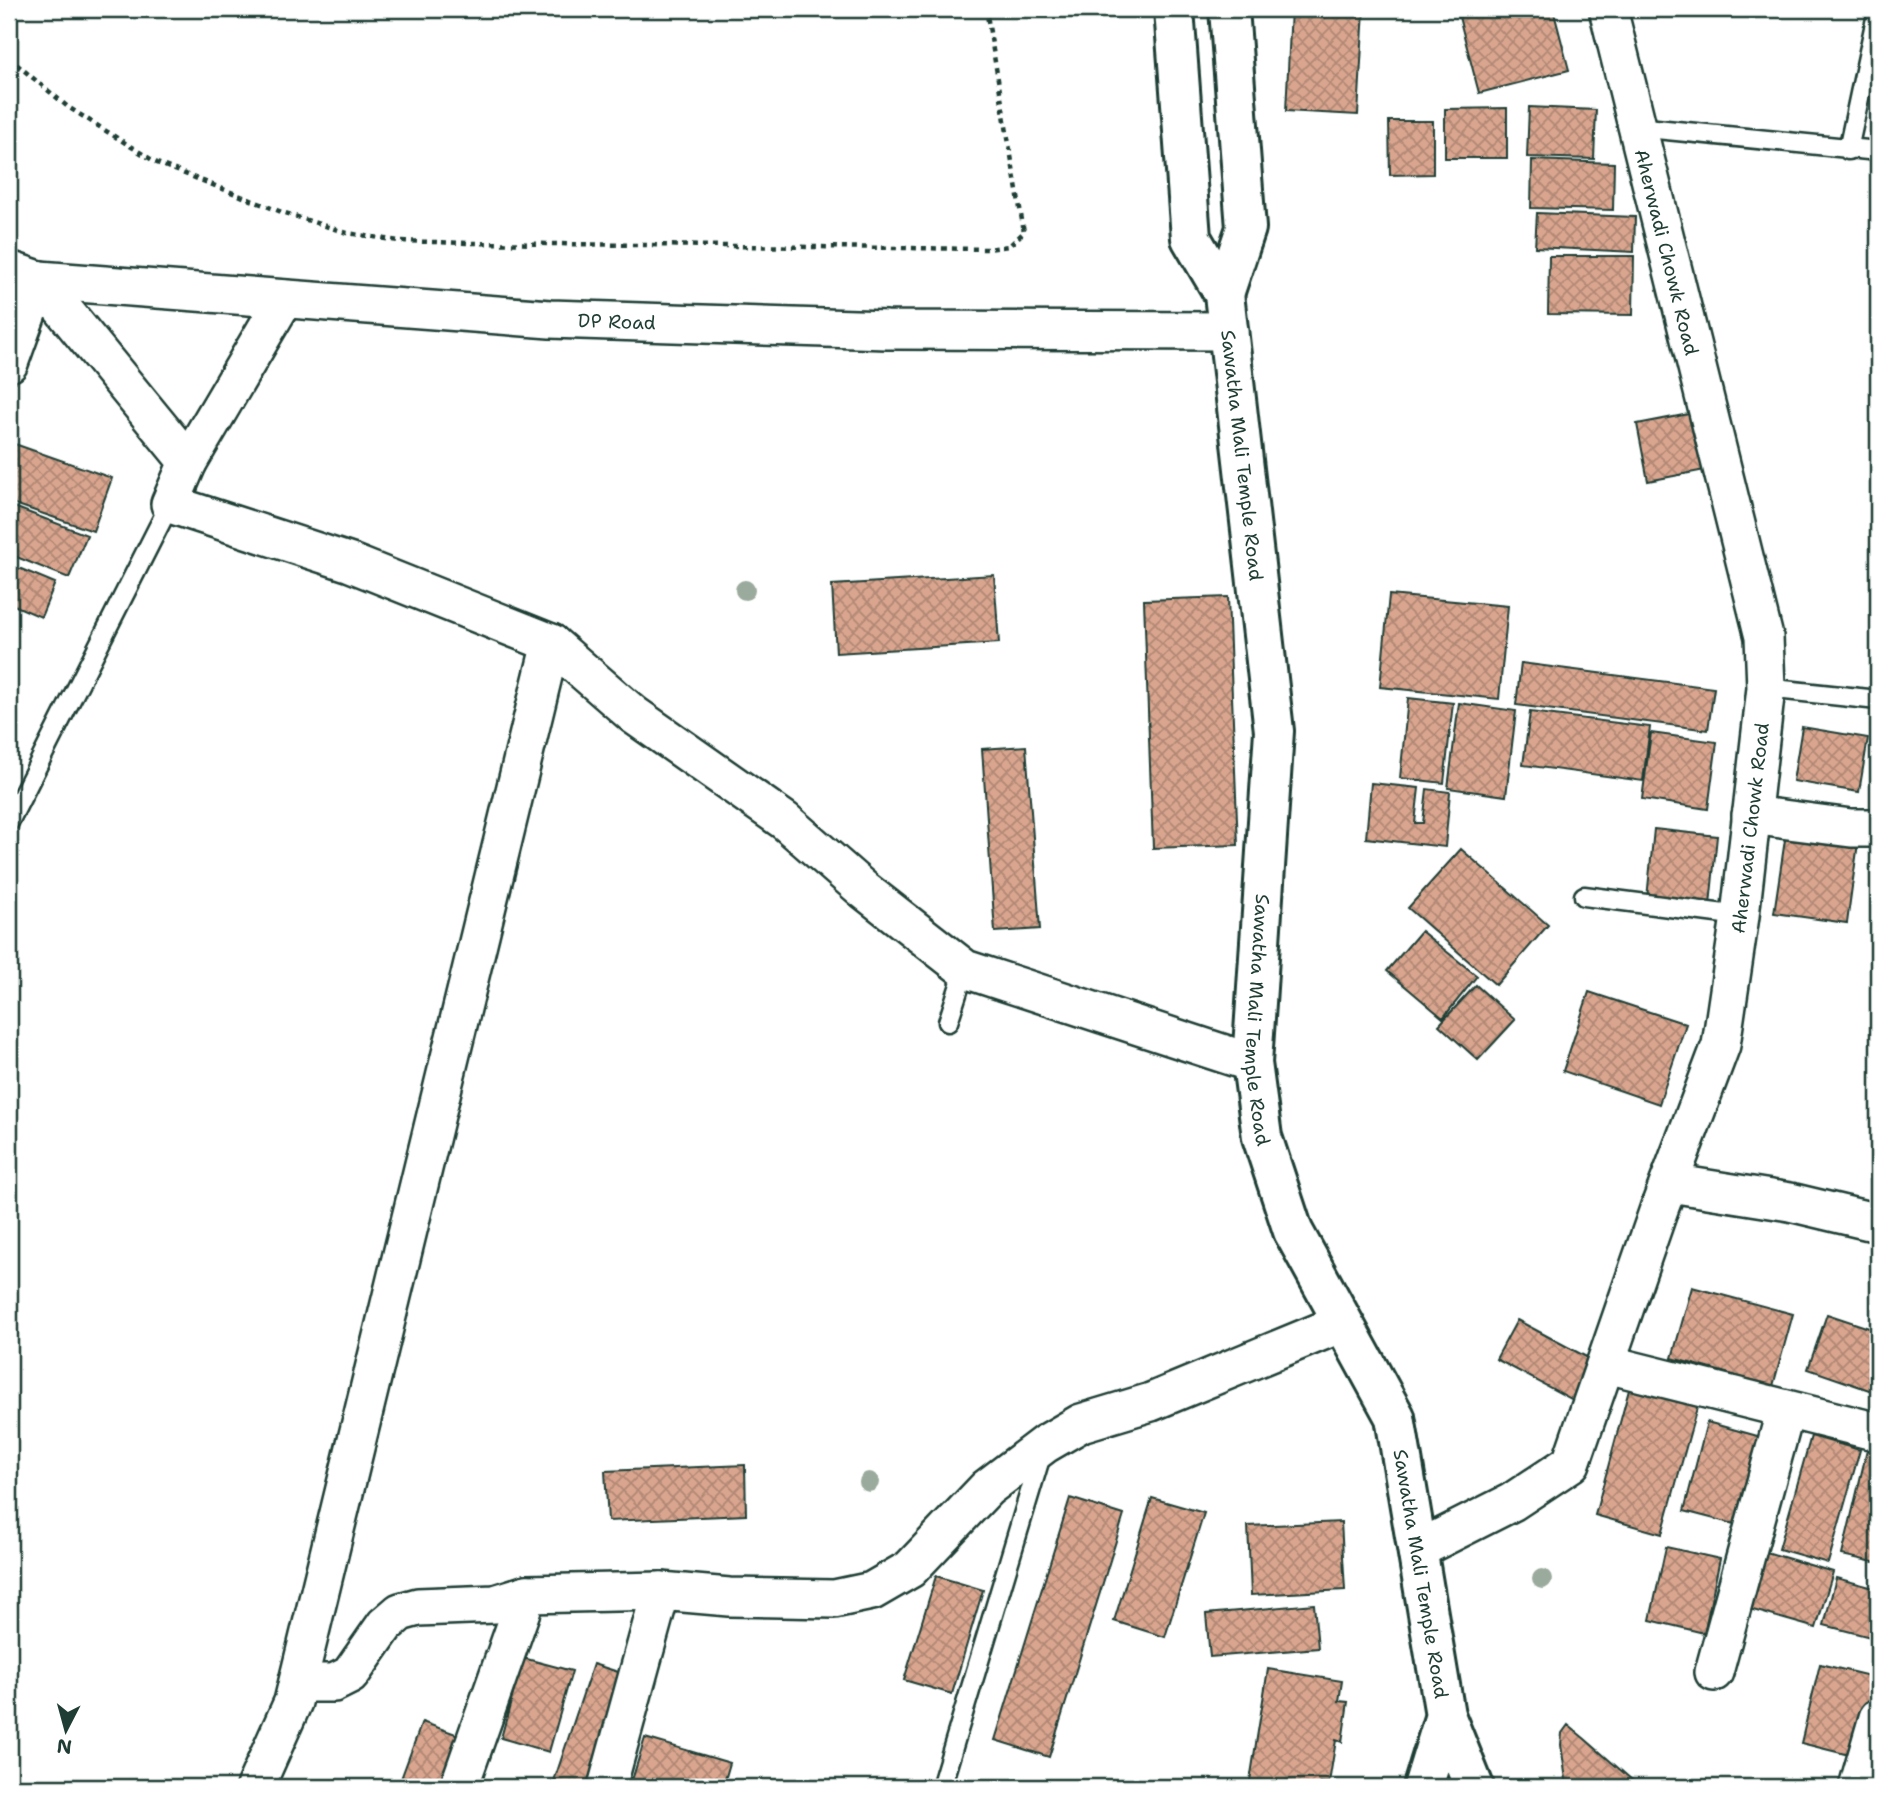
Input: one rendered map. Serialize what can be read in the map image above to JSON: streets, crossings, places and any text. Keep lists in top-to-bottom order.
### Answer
{
  "streets": {
    "street": ["Aherwadi Chowk Road", "DP Road", "Sawatha Mali Temple Road"]
  },
  "crossings": [
    ["Aherwadi Chowk Road", "Sawatha Mali Temple Road"],
    ["DP Road", "Sawatha Mali Temple Road"]
  ],
  "north": "bottom"
}
